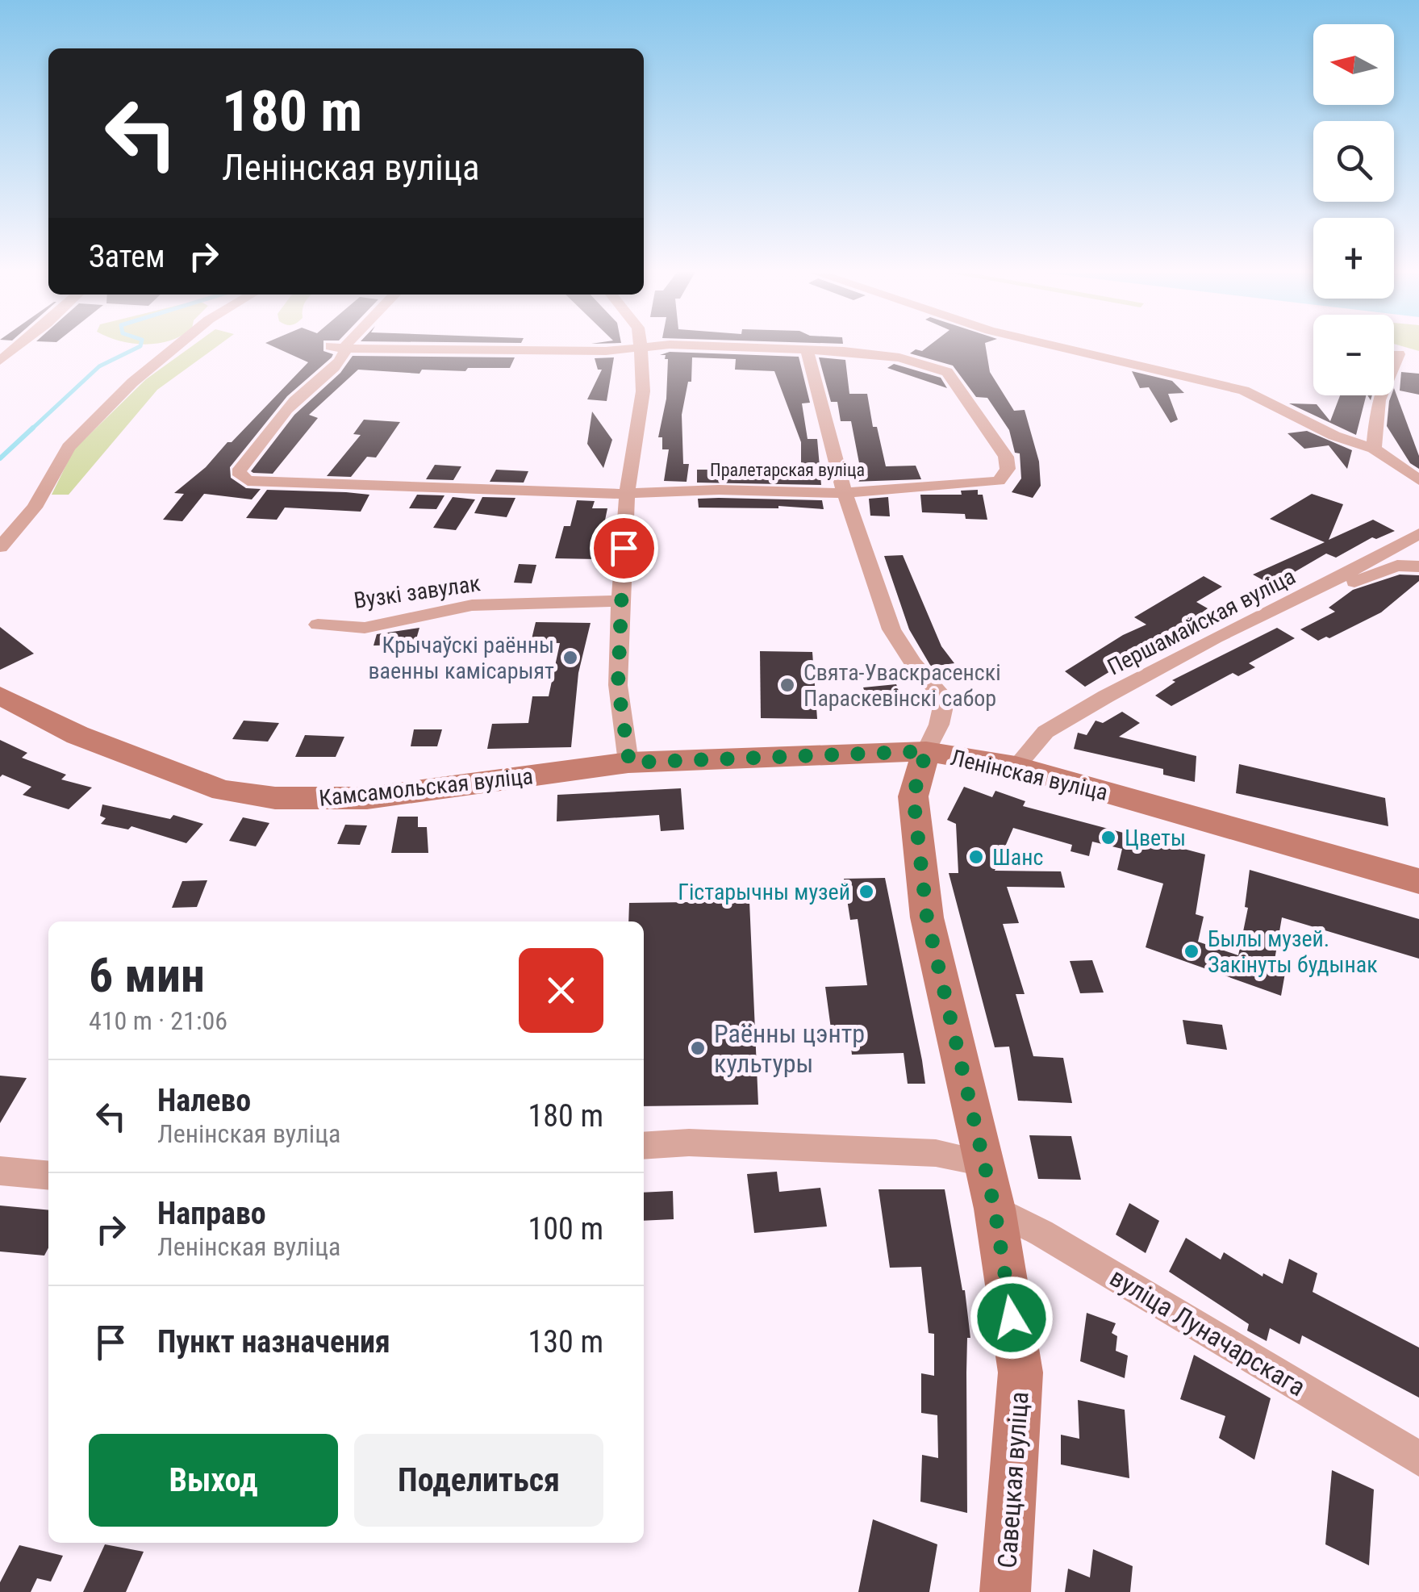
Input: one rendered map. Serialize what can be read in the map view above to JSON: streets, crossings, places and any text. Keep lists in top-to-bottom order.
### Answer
{
  "streets": {
    "main road": ["Ленінская вуліца", "Камсамольская вуліца", "Савецкая вуліца"],
    "street": [
      "Пралетарская вуліца",
      "Вузкі завулак",
      "Першамайская вуліца",
      "вуліца Луначарскага"
    ]
  },
  "crossings": [
    ["Першамайская вуліца", "Ленінская вуліца"],
    ["Ленінская вуліца", "Камсамольская вуліца"],
    ["Ленінская вуліца", "Савецкая вуліца"],
    ["вуліца Луначарскага", "Савецкая вуліца"]
  ],
  "places": [
    "Крычаўскі раённы ваенны камісарыят",
    "Свята-Уваскрасенскі Параскевінскі сабор",
    "Цветы",
    "Шанс",
    "Гістарычны музей",
    "Былы музей. Закінуты будынак",
    "Раённы цэнтр культуры"
  ],
  "north": "left",
  "page": {
    "map_buttons": ["+", "−"],
    "turn": ["180 m", "Ленінская вуліца"],
    "then": "Затем",
    "heading": ["6 мин", "410 m · 21:06"],
    "list": [
      {
        "name": "Налево",
        "note": "Ленінская вуліца",
        "value": "180 m"
      },
      {
        "name": "Направо",
        "note": "Ленінская вуліца",
        "value": "100 m"
      },
      {
        "name": "Пункт назначения",
        "value": "130 m"
      }
    ],
    "buttons": ["Выход", "Поделиться"]
  }
}
